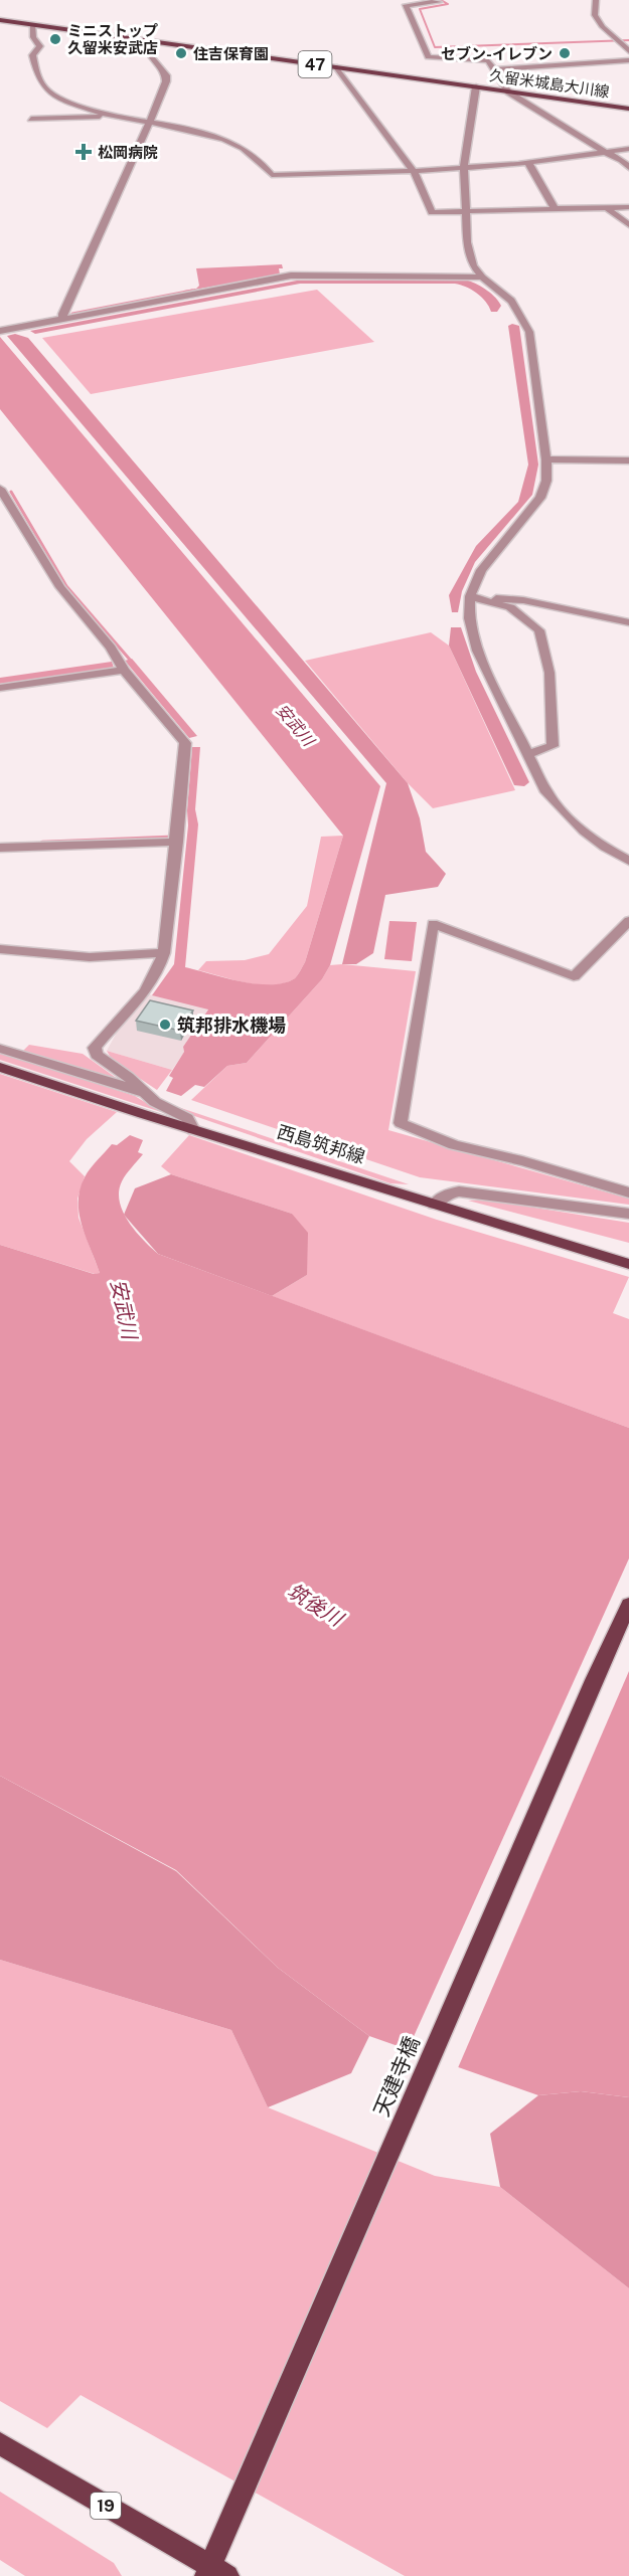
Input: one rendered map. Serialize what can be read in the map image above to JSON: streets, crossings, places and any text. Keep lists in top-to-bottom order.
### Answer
{
  "streets": {
    "main road": [
      "47",
      "久留米城島大川線",
      "西島筑邦線",
      "天建寺橋",
      "19"
    ]
  },
  "crossings": [
    ["天建寺橋", "19"]
  ],
  "water": ["安武川", "筑後川"],
  "places": {
    "other": [
      "ミニストップ 久留米安武店",
      "住吉保育園",
      "セブン-イレブン",
      "筑邦排水機場"
    ],
    "health": ["松岡病院"]
  }
}
